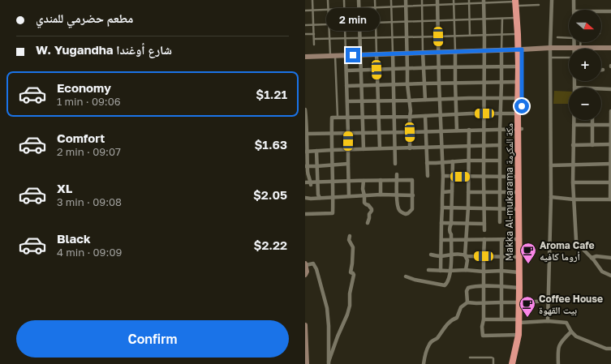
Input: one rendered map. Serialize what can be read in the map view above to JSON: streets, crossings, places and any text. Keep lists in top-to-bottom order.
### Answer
{
  "streets": {
    "highway": ["Makka Al-mukarama مكة المكرمة"]
  },
  "places": {
    "cafe": ["Aroma Cafe أروما كافيه", "Coffee House بيت القهوة"]
  },
  "north": "right",
  "page": {
    "banner": ["مطعم حضرمي للمندي", "W. Yugandha شارع أوغندا"],
    "bubble": "2 min",
    "map_buttons": ["+", "−"],
    "list": [
      {
        "name": "Economy",
        "note": "1 min · 09:06",
        "value": "$1.21"
      },
      {
        "name": "Comfort",
        "note": "2 min · 09:07",
        "value": "$1.63"
      },
      {
        "name": "XL",
        "note": "3 min · 09:08",
        "value": "$2.05"
      },
      {
        "name": "Black",
        "note": "4 min · 09:09",
        "value": "$2.22"
      }
    ],
    "buttons": "Confirm"
  }
}
